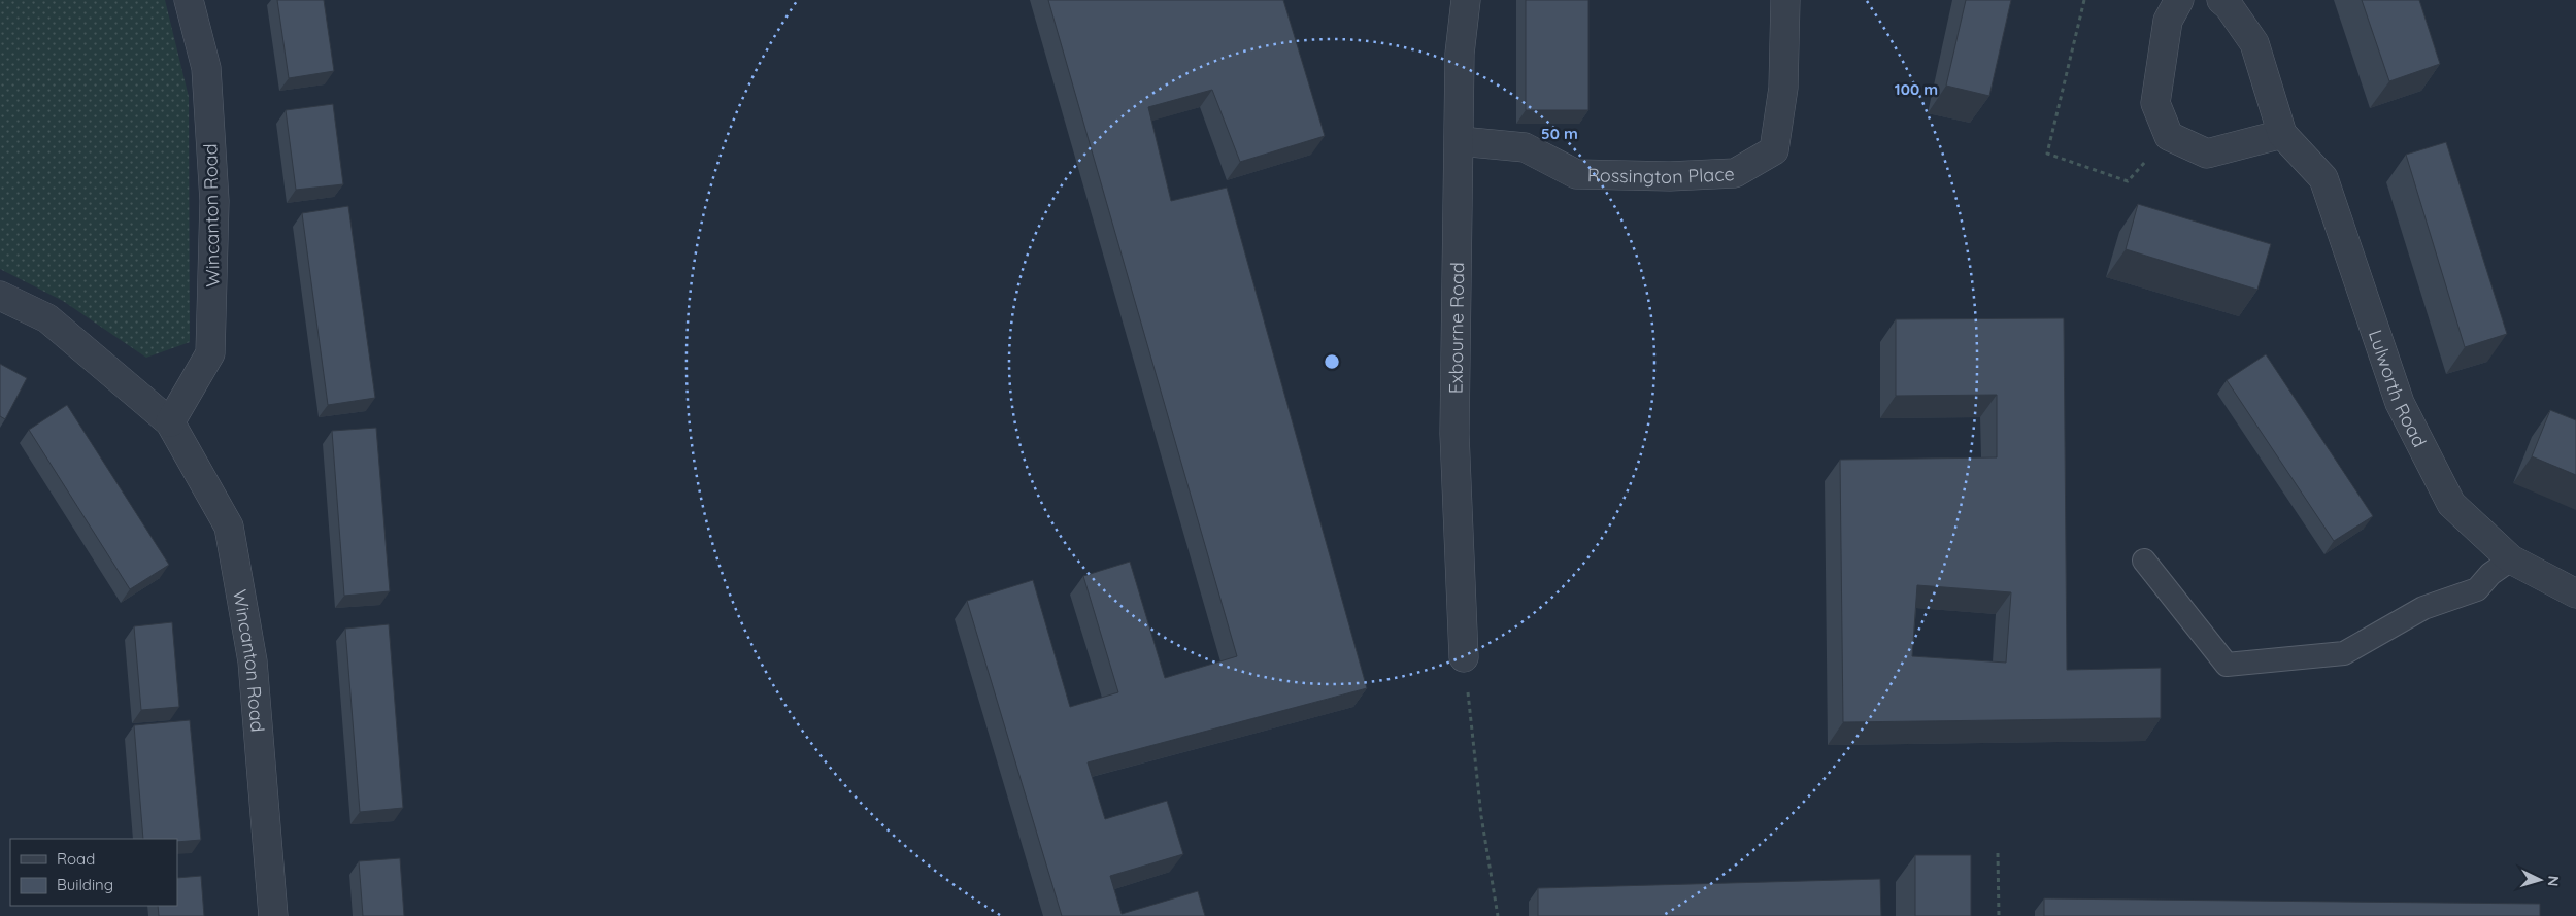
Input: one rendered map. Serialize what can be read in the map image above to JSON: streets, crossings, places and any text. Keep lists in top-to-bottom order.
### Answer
{
  "streets": {
    "street": [
      "Rossington Place",
      "Wincanton Road",
      "Exbourne Road",
      "Lulworth Road"
    ]
  },
  "crossings": [
    ["Rossington Place", "Exbourne Road"]
  ],
  "legend": ["Road", "Building"],
  "north": "right",
  "rings": ["100 m", "50 m"]
}
